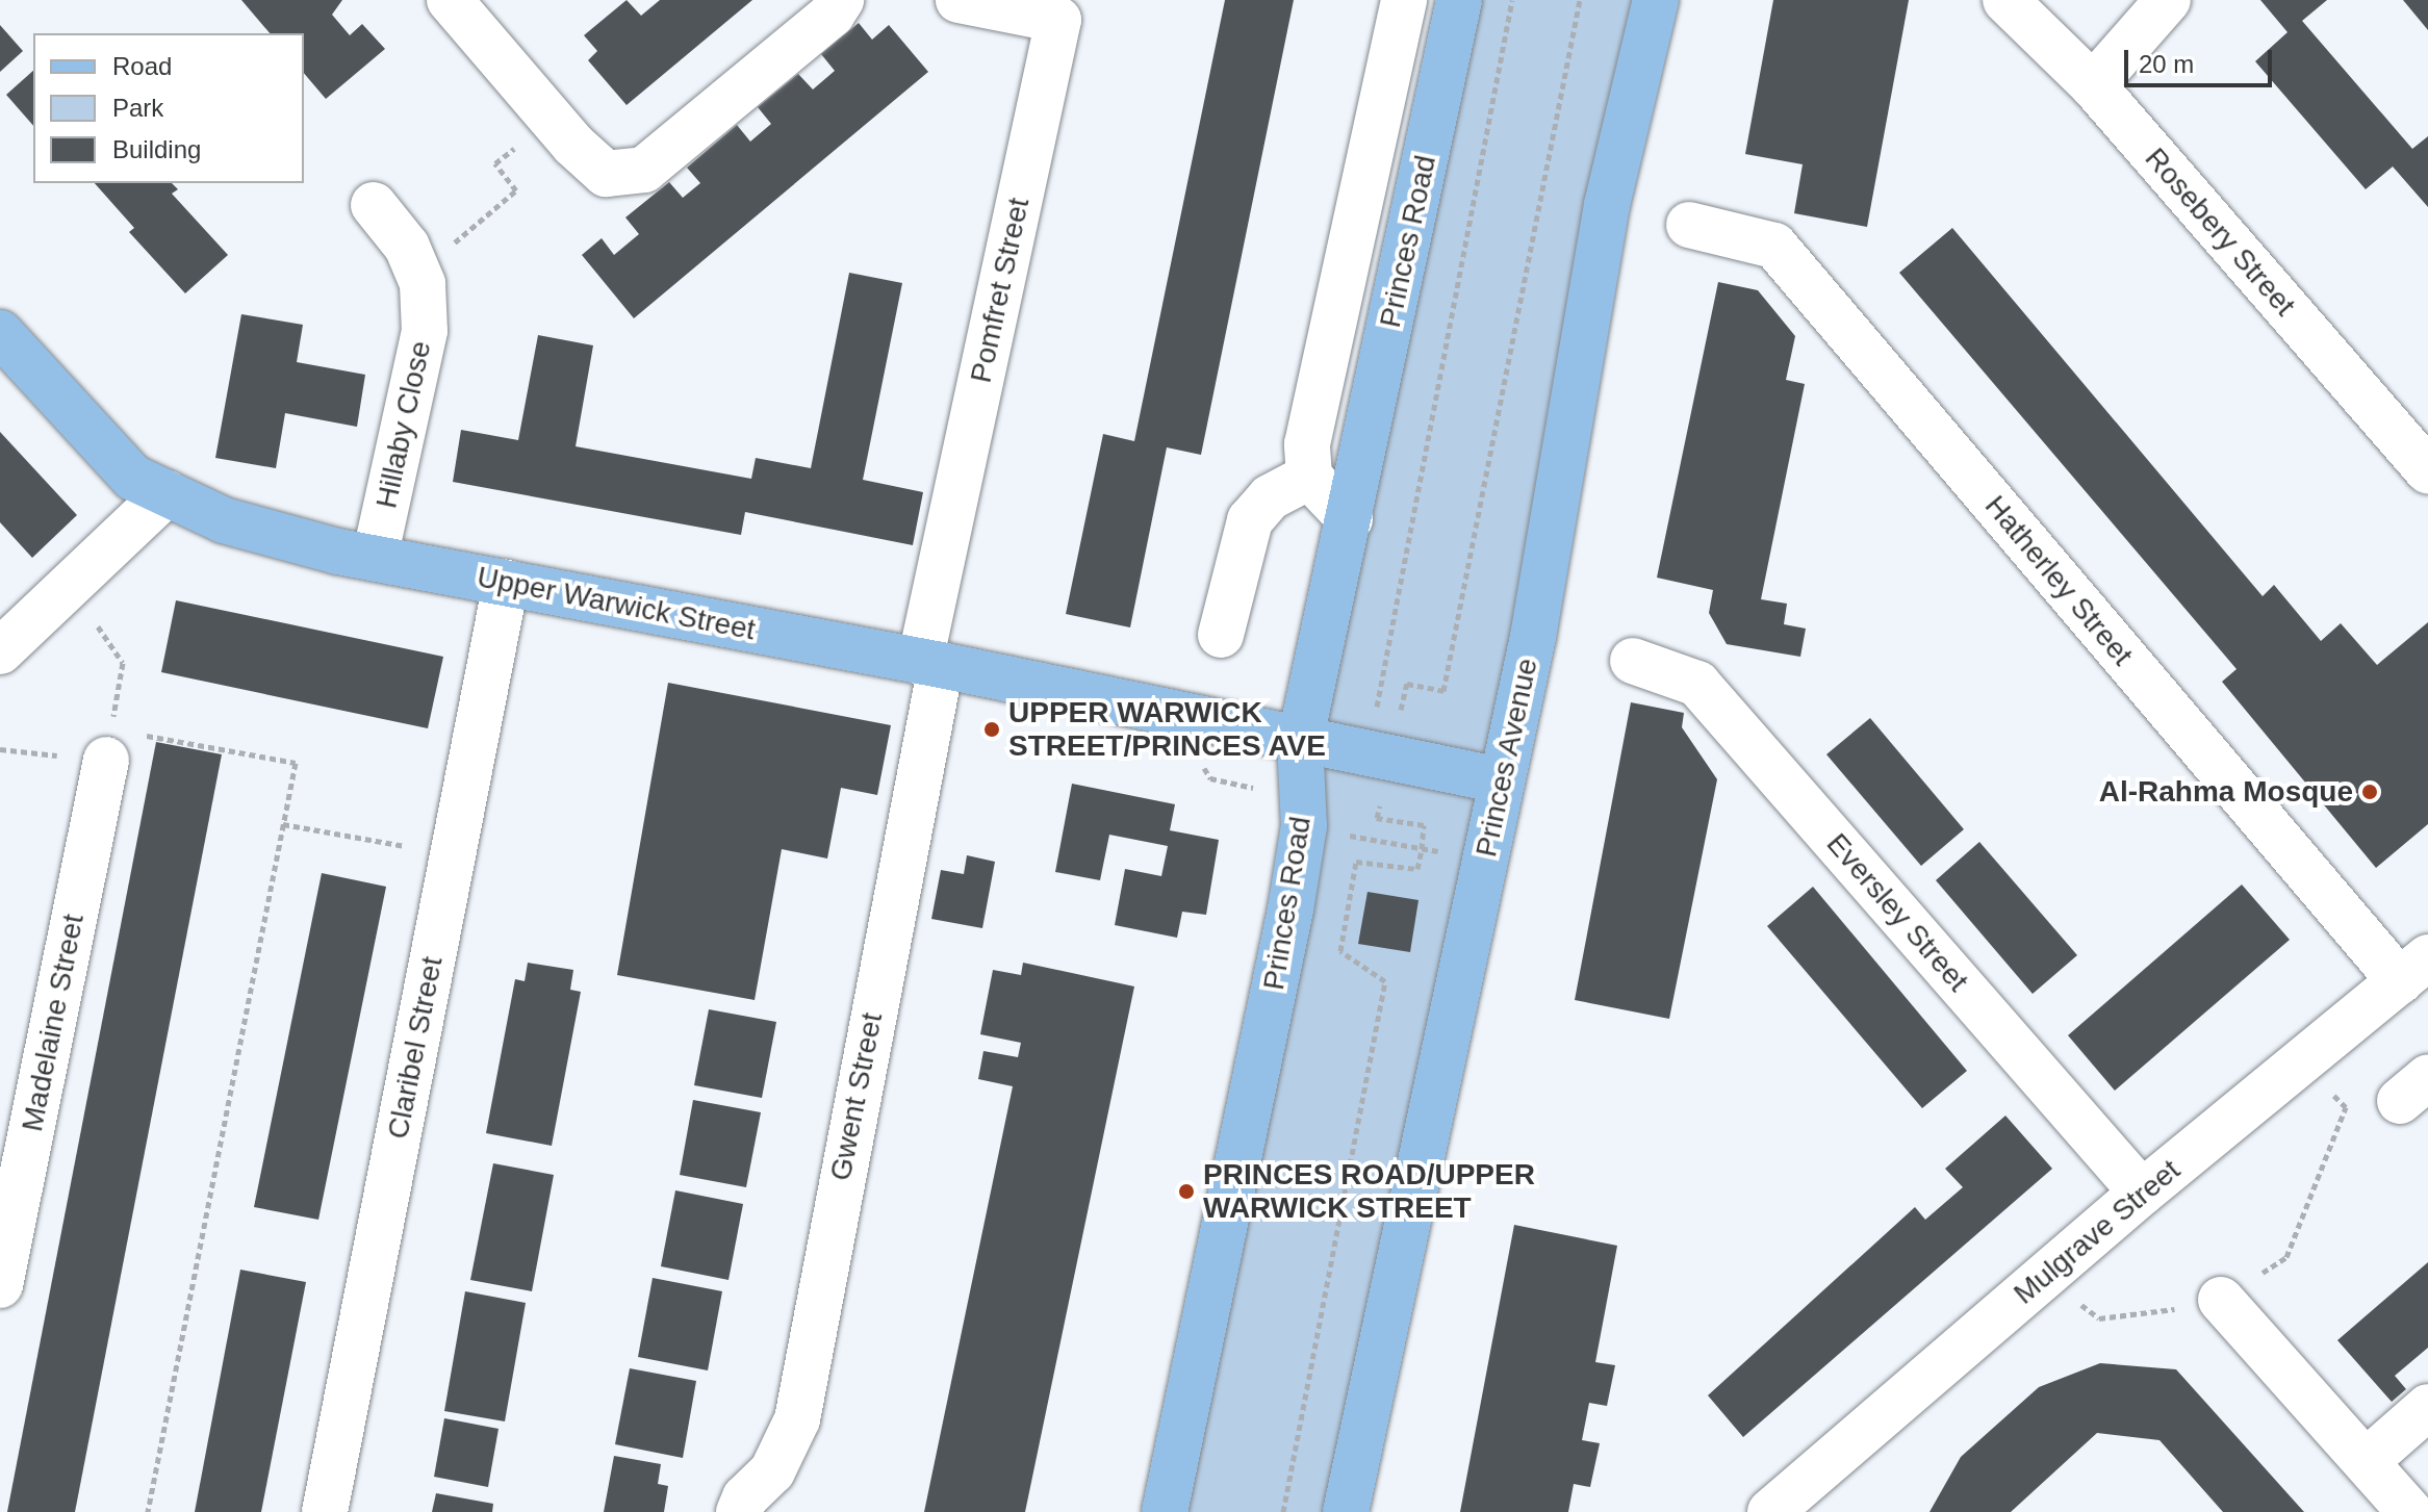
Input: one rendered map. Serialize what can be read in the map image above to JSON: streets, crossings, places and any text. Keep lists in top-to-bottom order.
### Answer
{
  "streets": {
    "main road": ["Princes Road", "Upper Warwick Street", "Princes Avenue"],
    "street": [
      "Rosebery Street",
      "Pomfret Street",
      "Hillaby Close",
      "Hatherley Street",
      "Eversley Street",
      "Madelaine Street",
      "Claribel Street",
      "Gwent Street",
      "Mulgrave Street"
    ]
  },
  "crossings": [
    ["Princes Road", "Upper Warwick Street"],
    ["Pomfret Street", "Upper Warwick Street"],
    ["Pomfret Street", "Gwent Street"],
    ["Hillaby Close", "Upper Warwick Street"],
    ["Hatherley Street", "Mulgrave Street"],
    ["Upper Warwick Street", "Princes Avenue"],
    ["Upper Warwick Street", "Claribel Street"],
    ["Upper Warwick Street", "Gwent Street"],
    ["Eversley Street", "Mulgrave Street"]
  ],
  "places": ["UPPER WARWICK STREET/PRINCES AVE", "Al-Rahma Mosque", "PRINCES ROAD/UPPER WARWICK STREET"],
  "legend": ["Road", "Park", "Building"],
  "scale_bar": "20 m"
}
